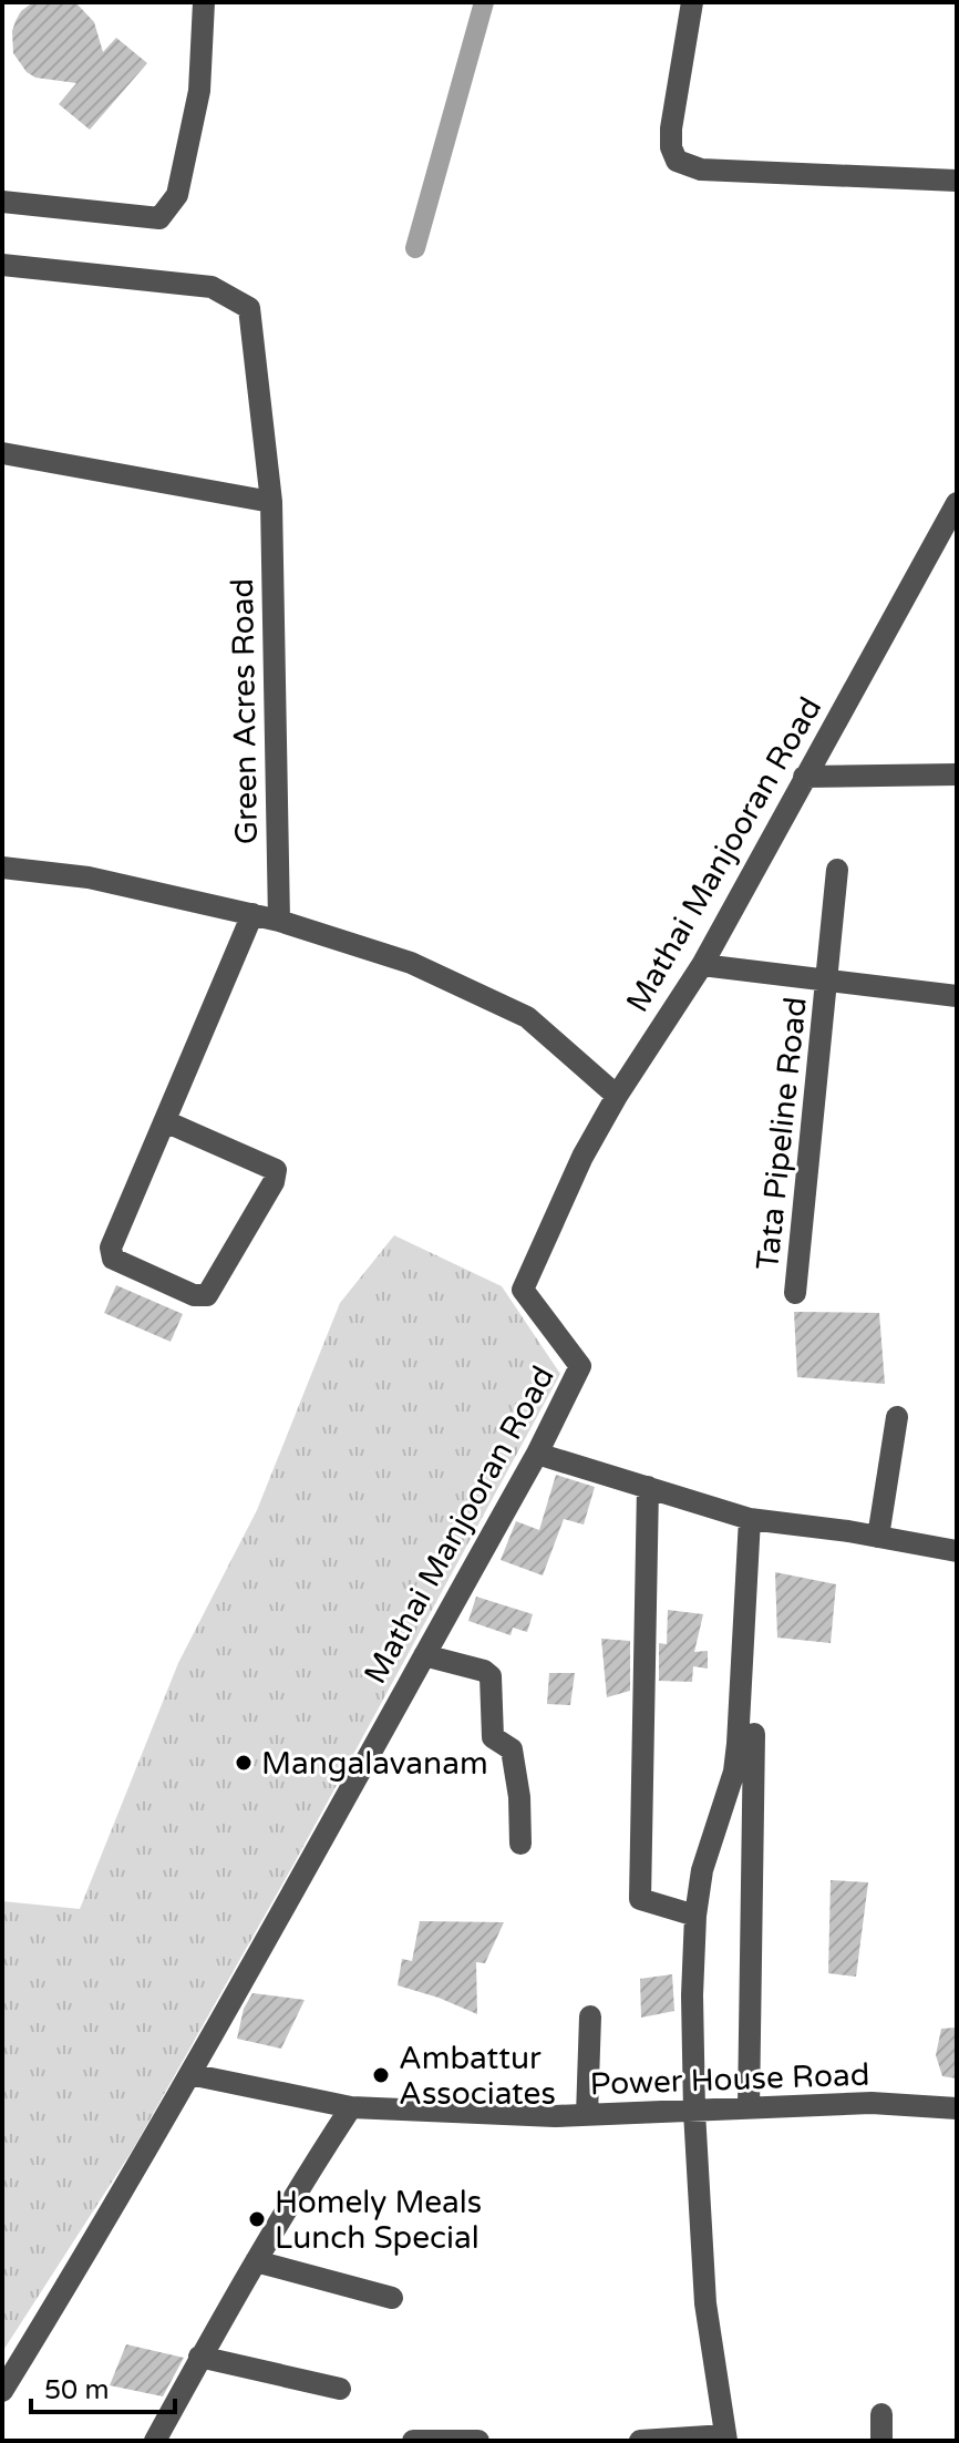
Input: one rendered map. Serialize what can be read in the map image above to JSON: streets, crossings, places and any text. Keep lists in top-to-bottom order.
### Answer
{
  "streets": {
    "street": [
      "Green Acres Road",
      "Mathai Manjooran Road",
      "Tata Pipeline Road",
      "Power House Road"
    ]
  },
  "crossings": [
    ["Mathai Manjooran Road", "Tata Pipeline Road"],
    ["Mathai Manjooran Road", "Power House Road"]
  ],
  "places": ["Mangalavanam", "Ambattur Associates", "Homely Meals Lunch Special"],
  "scale_bar": "50 m"
}
